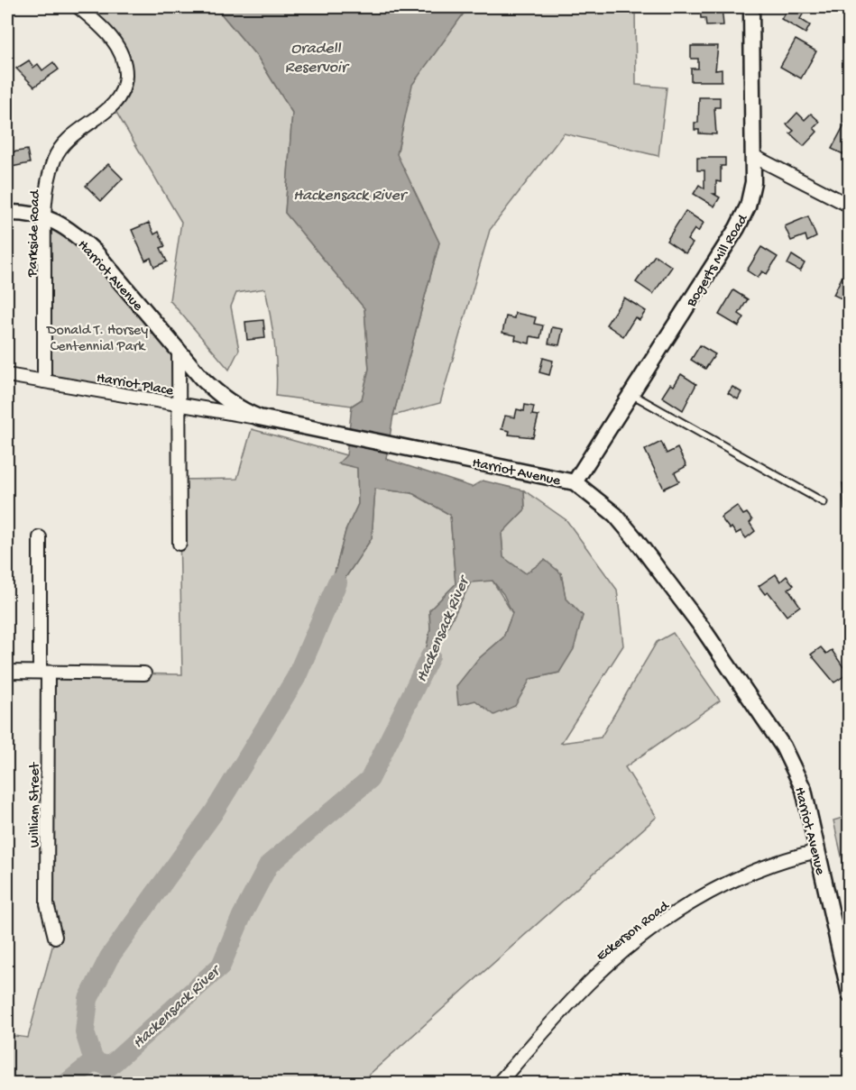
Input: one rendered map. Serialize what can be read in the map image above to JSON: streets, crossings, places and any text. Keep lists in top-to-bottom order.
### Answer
{
  "streets": {
    "street": [
      "Parkside Road",
      "Bogerts Mill Road",
      "Harriot Avenue",
      "Harriot Place",
      "William Street",
      "Eckerson Road"
    ]
  },
  "crossings": [
    ["Parkside Road", "Harriot Avenue"],
    ["Parkside Road", "Harriot Place"],
    ["Bogerts Mill Road", "Harriot Avenue"],
    ["Harriot Avenue", "Harriot Place"],
    ["Harriot Avenue", "Eckerson Road"]
  ],
  "water": ["Oradell Reservoir", "Hackensack River"],
  "parks": ["Donald T. Horsey Centennial Park"]
}
